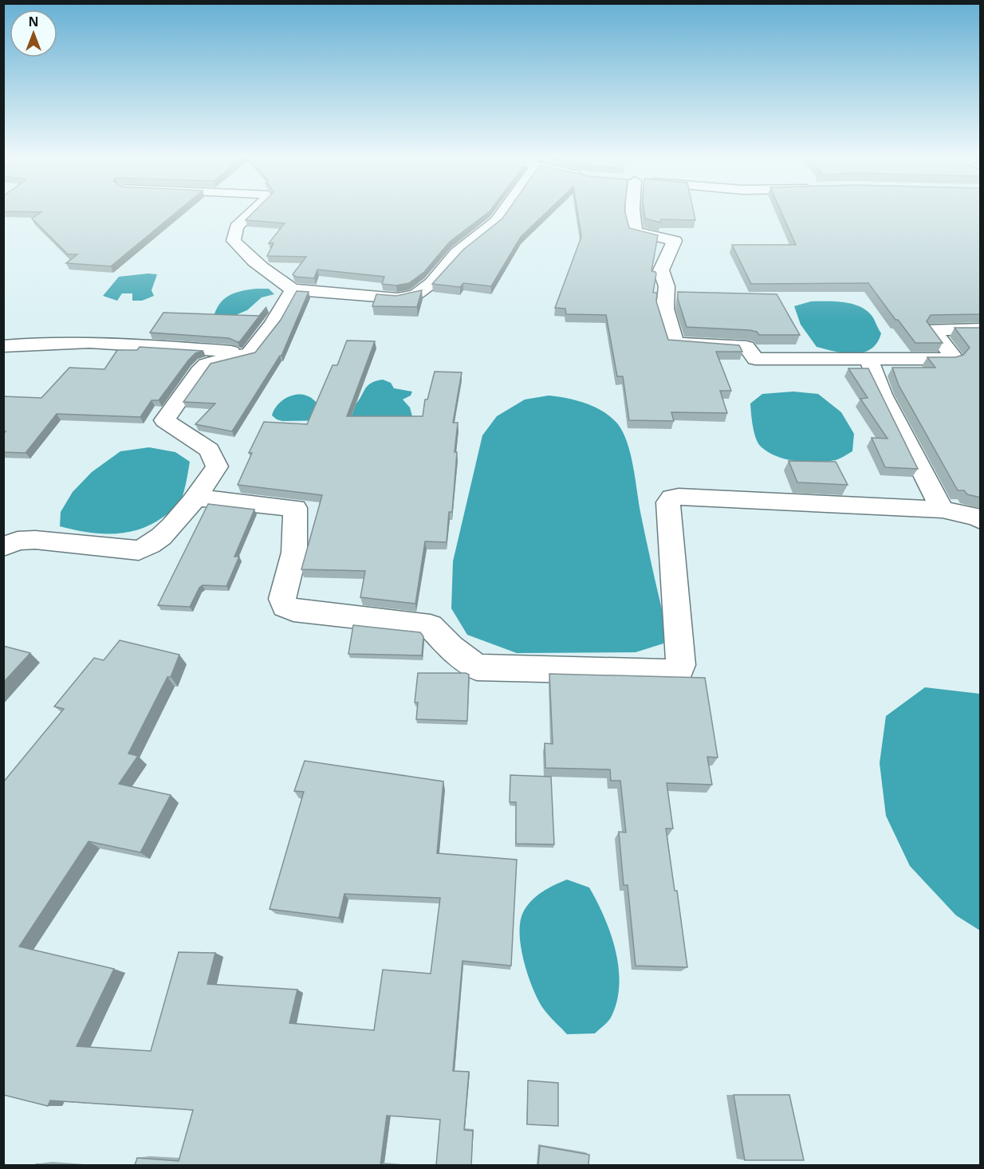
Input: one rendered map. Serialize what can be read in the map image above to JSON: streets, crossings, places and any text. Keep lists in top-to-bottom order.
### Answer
{
  "north": "top"
}
